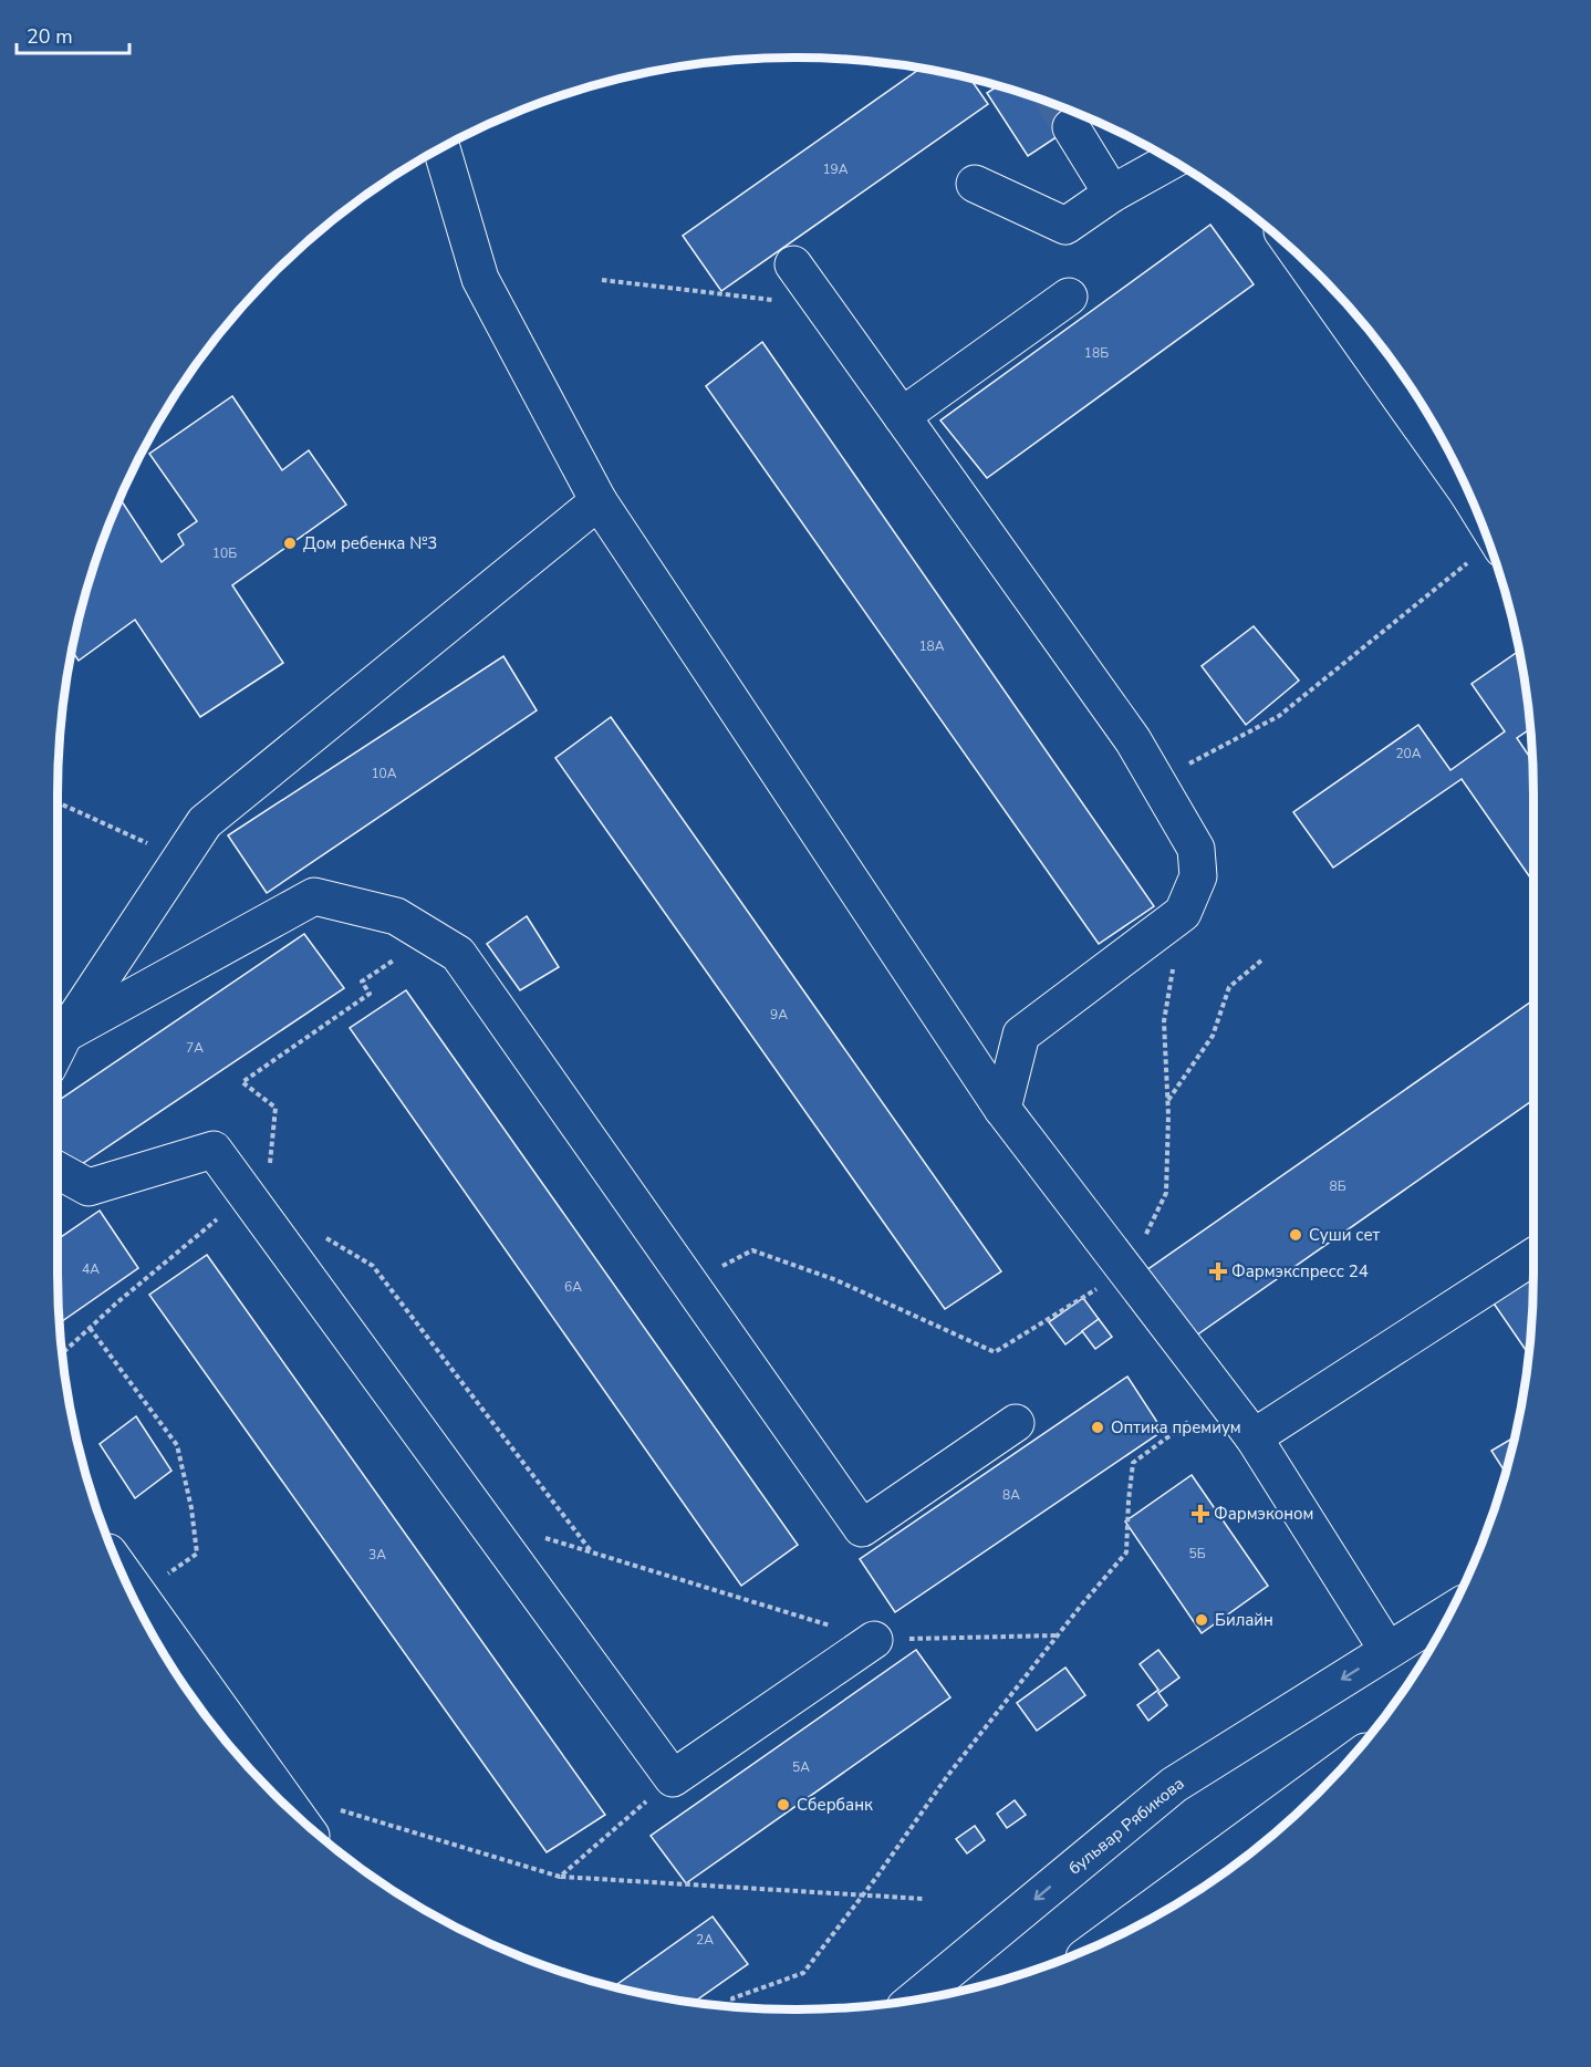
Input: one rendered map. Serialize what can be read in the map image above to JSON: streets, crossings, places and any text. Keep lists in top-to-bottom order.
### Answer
{
  "streets": {
    "main road": ["бульвар Рябикова"]
  },
  "places": {
    "other": [
      "Дом ребенка №3",
      "Суши сет",
      "Оптика премиум",
      "Билайн",
      "Сбербанк"
    ],
    "health": ["Фармэкспресс 24", "Фармэконом"]
  },
  "house_numbers": [
    "19А",
    "18Б",
    "10Б",
    "18А",
    "20А",
    "10А",
    "9А",
    "7А",
    "8Б",
    "4А",
    "6А",
    "8А",
    "5Б",
    "3А",
    "5А",
    "2А"
  ],
  "scale_bar": "20 m"
}
